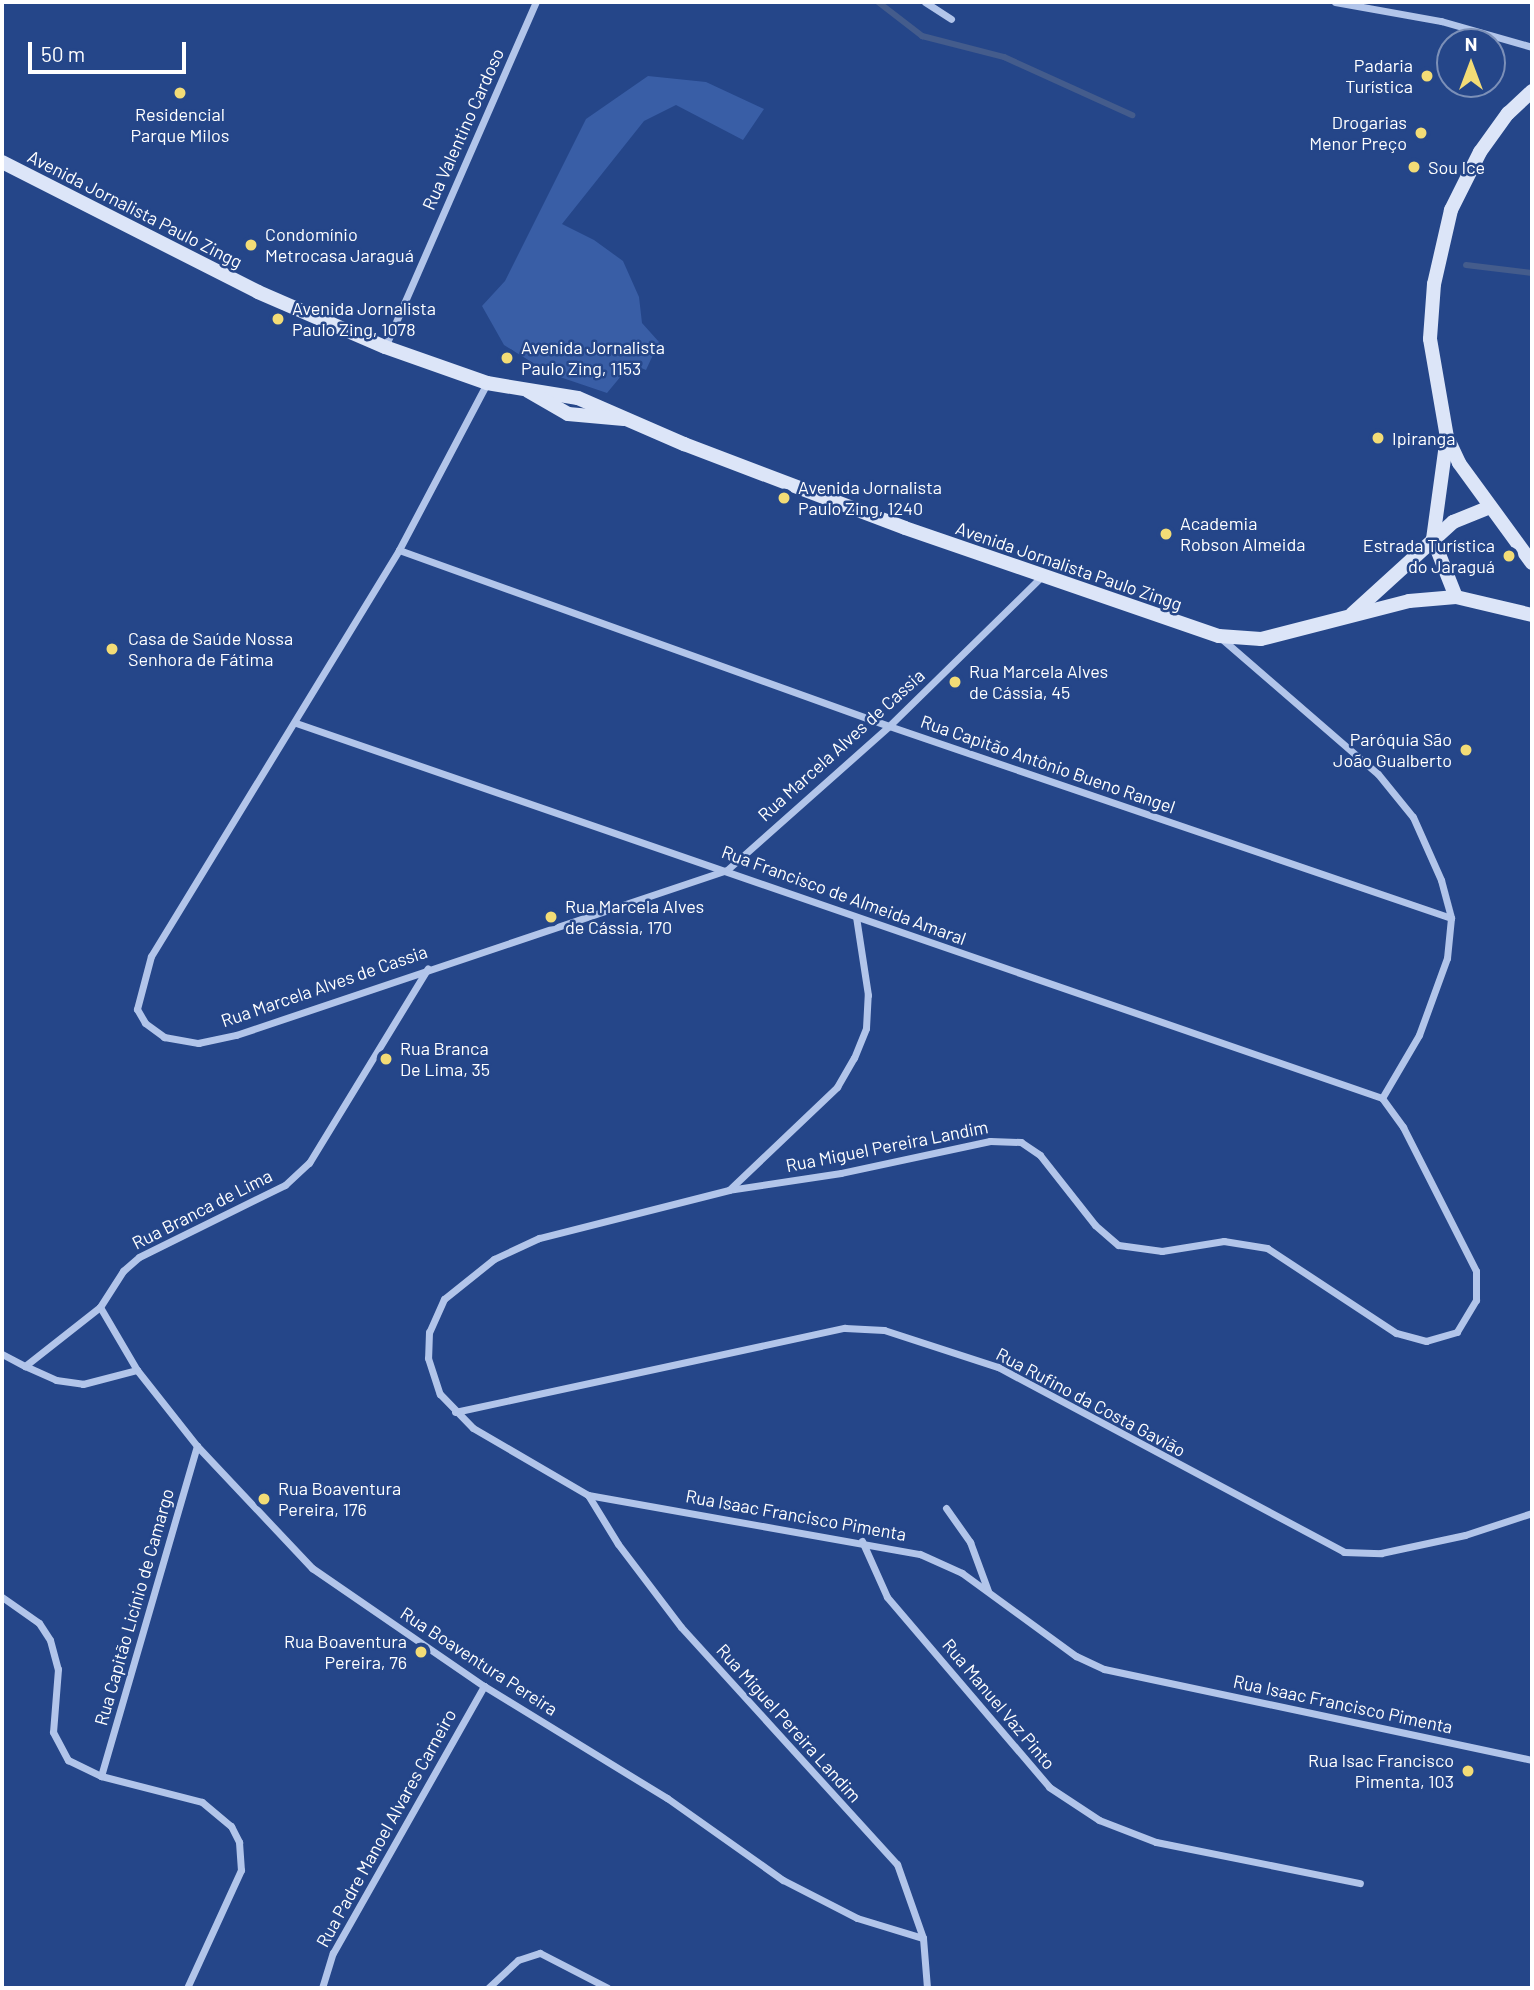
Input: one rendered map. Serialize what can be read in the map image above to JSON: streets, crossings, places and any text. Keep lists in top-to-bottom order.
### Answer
{
  "streets": {
    "main road": ["Avenida Jornalista Paulo Zingg"],
    "street": [
      "Rua Valentino Cardoso",
      "Rua Marcela Alves de Cassia",
      "Rua Capitão Antônio Bueno Rangel",
      "Rua Francisco de Almeida Amaral",
      "Rua Miguel Pereira Landim",
      "Rua Branca de Lima",
      "Rua Rufino da Costa Gavião",
      "Rua Isaac Francisco Pimenta",
      "Rua Capitão Licínio de Camargo",
      "Rua Boaventura Pereira",
      "Rua Manuel Vaz Pinto",
      "Rua Padre Manoel Alvares Carneiro"
    ]
  },
  "crossings": [
    ["Rua Valentino Cardoso", "Avenida Jornalista Paulo Zingg"],
    ["Avenida Jornalista Paulo Zingg", "Rua Marcela Alves de Cassia"],
    ["Rua Marcela Alves de Cassia", "Rua Capitão Antônio Bueno Rangel"],
    ["Rua Marcela Alves de Cassia", "Rua Francisco de Almeida Amaral"],
    ["Rua Marcela Alves de Cassia", "Rua Branca de Lima"],
    ["Rua Francisco de Almeida Amaral", "Rua Miguel Pereira Landim"],
    ["Rua Miguel Pereira Landim", "Rua Rufino da Costa Gavião"],
    ["Rua Miguel Pereira Landim", "Rua Isaac Francisco Pimenta"],
    ["Rua Miguel Pereira Landim", "Rua Boaventura Pereira"],
    ["Rua Branca de Lima", "Rua Boaventura Pereira"],
    ["Rua Rufino da Costa Gavião", "Rua Isaac Francisco Pimenta"],
    ["Rua Isaac Francisco Pimenta", "Rua Manuel Vaz Pinto"],
    ["Rua Capitão Licínio de Camargo", "Rua Boaventura Pereira"],
    ["Rua Boaventura Pereira", "Rua Padre Manoel Alvares Carneiro"]
  ],
  "places": [
    "Padaria Turística",
    "Residencial Parque Milos",
    "Drogarias Menor Preço",
    "Sou Ice",
    "Condomínio Metrocasa Jaraguá",
    "Avenida Jornalista Paulo Zing, 1078",
    "Avenida Jornalista Paulo Zing, 1153",
    "Ipiranga",
    "Avenida Jornalista Paulo Zing, 1240",
    "Academia Robson Almeida",
    "Estrada Turística do Jaraguá",
    "Casa de Saúde Nossa Senhora de Fátima",
    "Rua Marcela Alves de Cássia, 45",
    "Paróquia São João Gualberto",
    "Rua Marcela Alves de Cássia, 170",
    "Rua Branca De Lima, 35",
    "Rua Boaventura Pereira, 176",
    "Rua Boaventura Pereira, 76",
    "Rua Isac Francisco Pimenta, 103"
  ],
  "scale_bar": "50 m",
  "north": "top"
}
